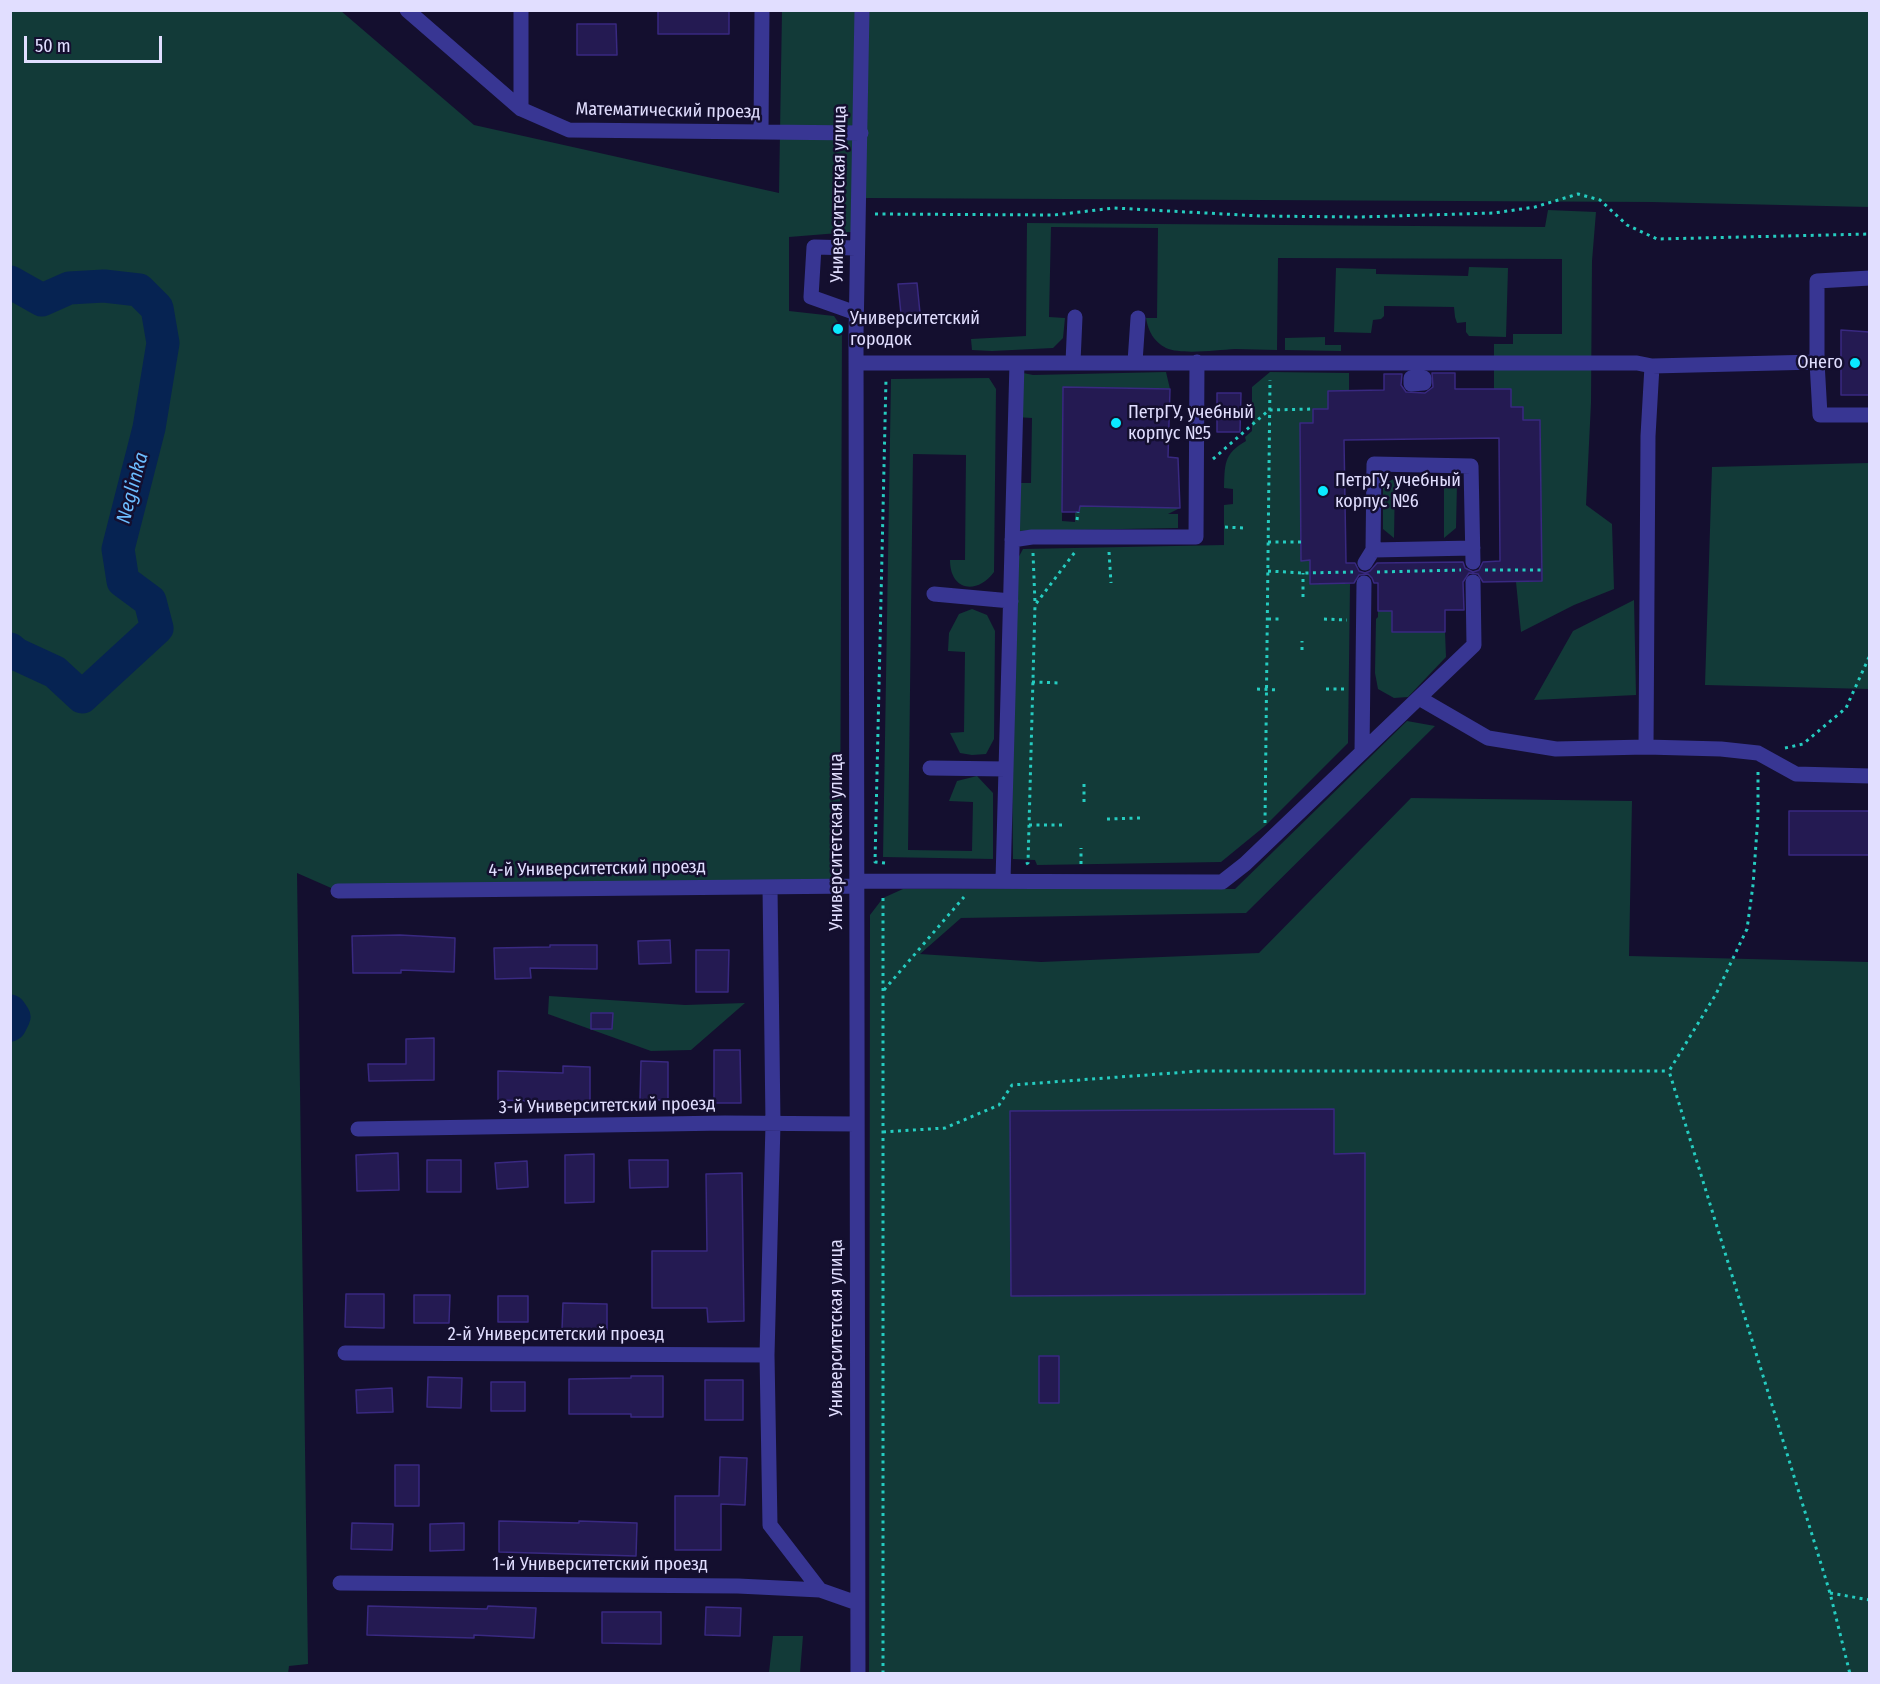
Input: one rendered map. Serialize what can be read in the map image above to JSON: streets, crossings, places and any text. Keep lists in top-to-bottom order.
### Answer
{
  "streets": {
    "street": [
      "Математический проезд",
      "Университетская улица",
      "4-й Университетский проезд",
      "3-й Университетский проезд",
      "2-й Университетский проезд",
      "1-й Университетский проезд"
    ]
  },
  "crossings": [
    ["Математический проезд", "Университетская улица"],
    ["Университетская улица", "4-й Университетский проезд"],
    ["Университетская улица", "3-й Университетский проезд"],
    ["Университетская улица", "1-й Университетский проезд"]
  ],
  "water": ["Neglinka"],
  "places": [
    "Университетский городок",
    "Онего",
    "ПетрГУ, учебный корпус №5",
    "ПетрГУ, учебный корпус №6"
  ],
  "scale_bar": "50 m"
}
